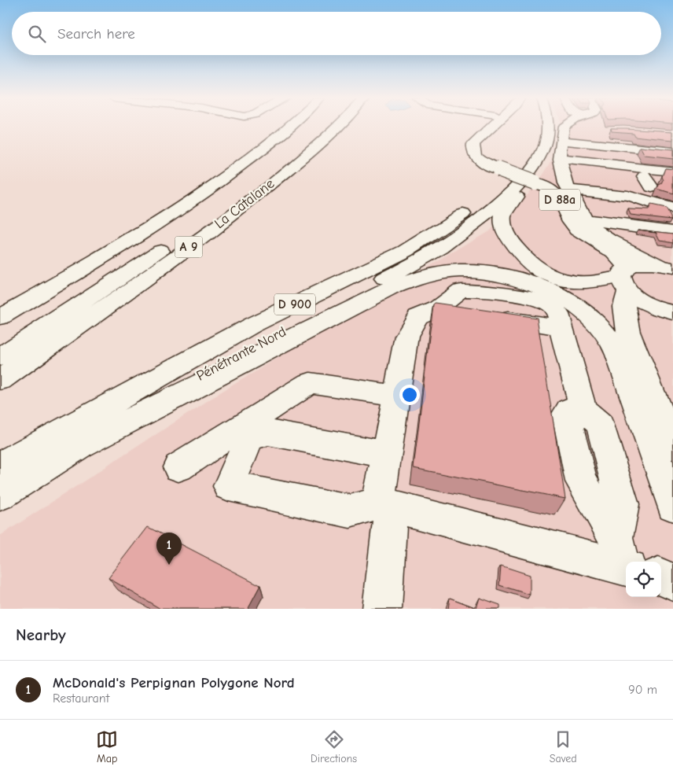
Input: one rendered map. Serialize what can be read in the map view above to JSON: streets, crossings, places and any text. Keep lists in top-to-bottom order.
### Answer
{
  "streets": {
    "main road": [
      "D 88a",
      "La Catalane",
      "A 9",
      "D 900",
      "Pénétrante Nord"
    ]
  },
  "page": {
    "search": "Search here",
    "pins": "1",
    "heading": "Nearby",
    "list": [
      {
        "mark": "1",
        "name": "McDonald's Perpignan Polygone Nord",
        "note": "Restaurant",
        "value": "90 m"
      }
    ],
    "nav": ["Map", "Directions", "Saved"]
  }
}
